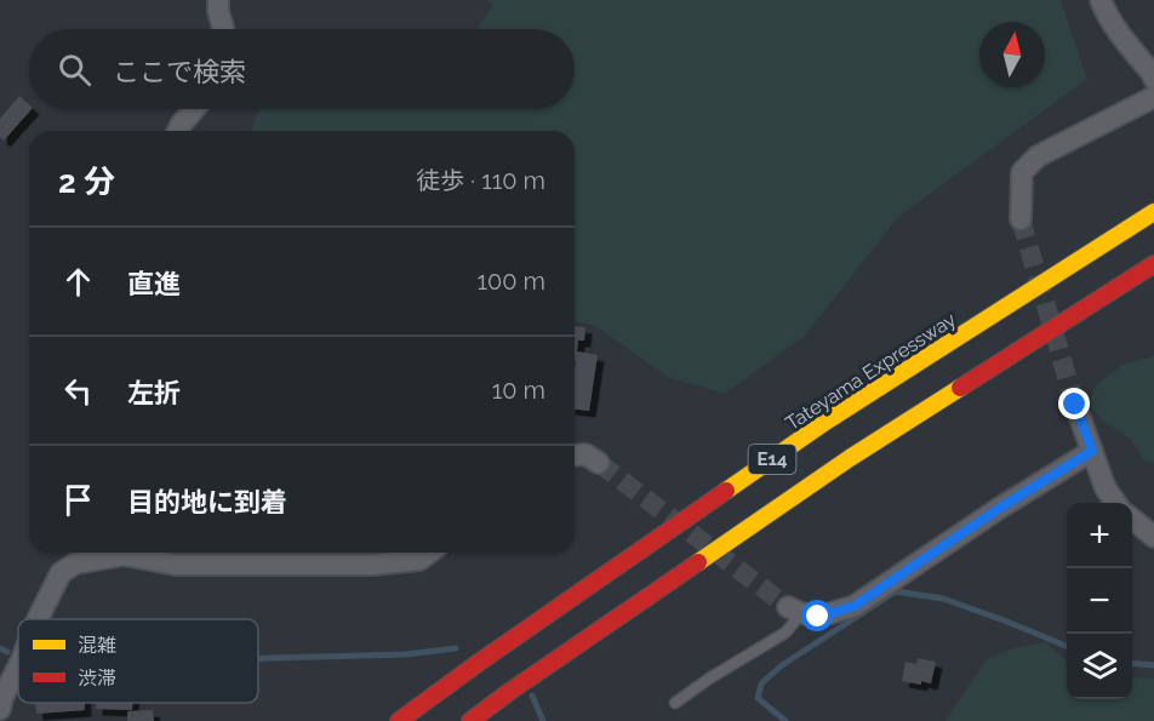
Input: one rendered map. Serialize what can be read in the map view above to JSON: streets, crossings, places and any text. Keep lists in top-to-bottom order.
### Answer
{
  "streets": {
    "highway": ["Tateyama Expressway", "E14"]
  },
  "legend": ["混雑", "渋滞"],
  "north": "top",
  "page": {
    "search": "ここで検索",
    "heading": ["2 分", "徒歩 · 110 m"],
    "list": [
      ["直進", "100 m"],
      ["左折", "10 m"],
      "目的地に到着"
    ],
    "map_buttons": ["+", "−"]
  }
}
